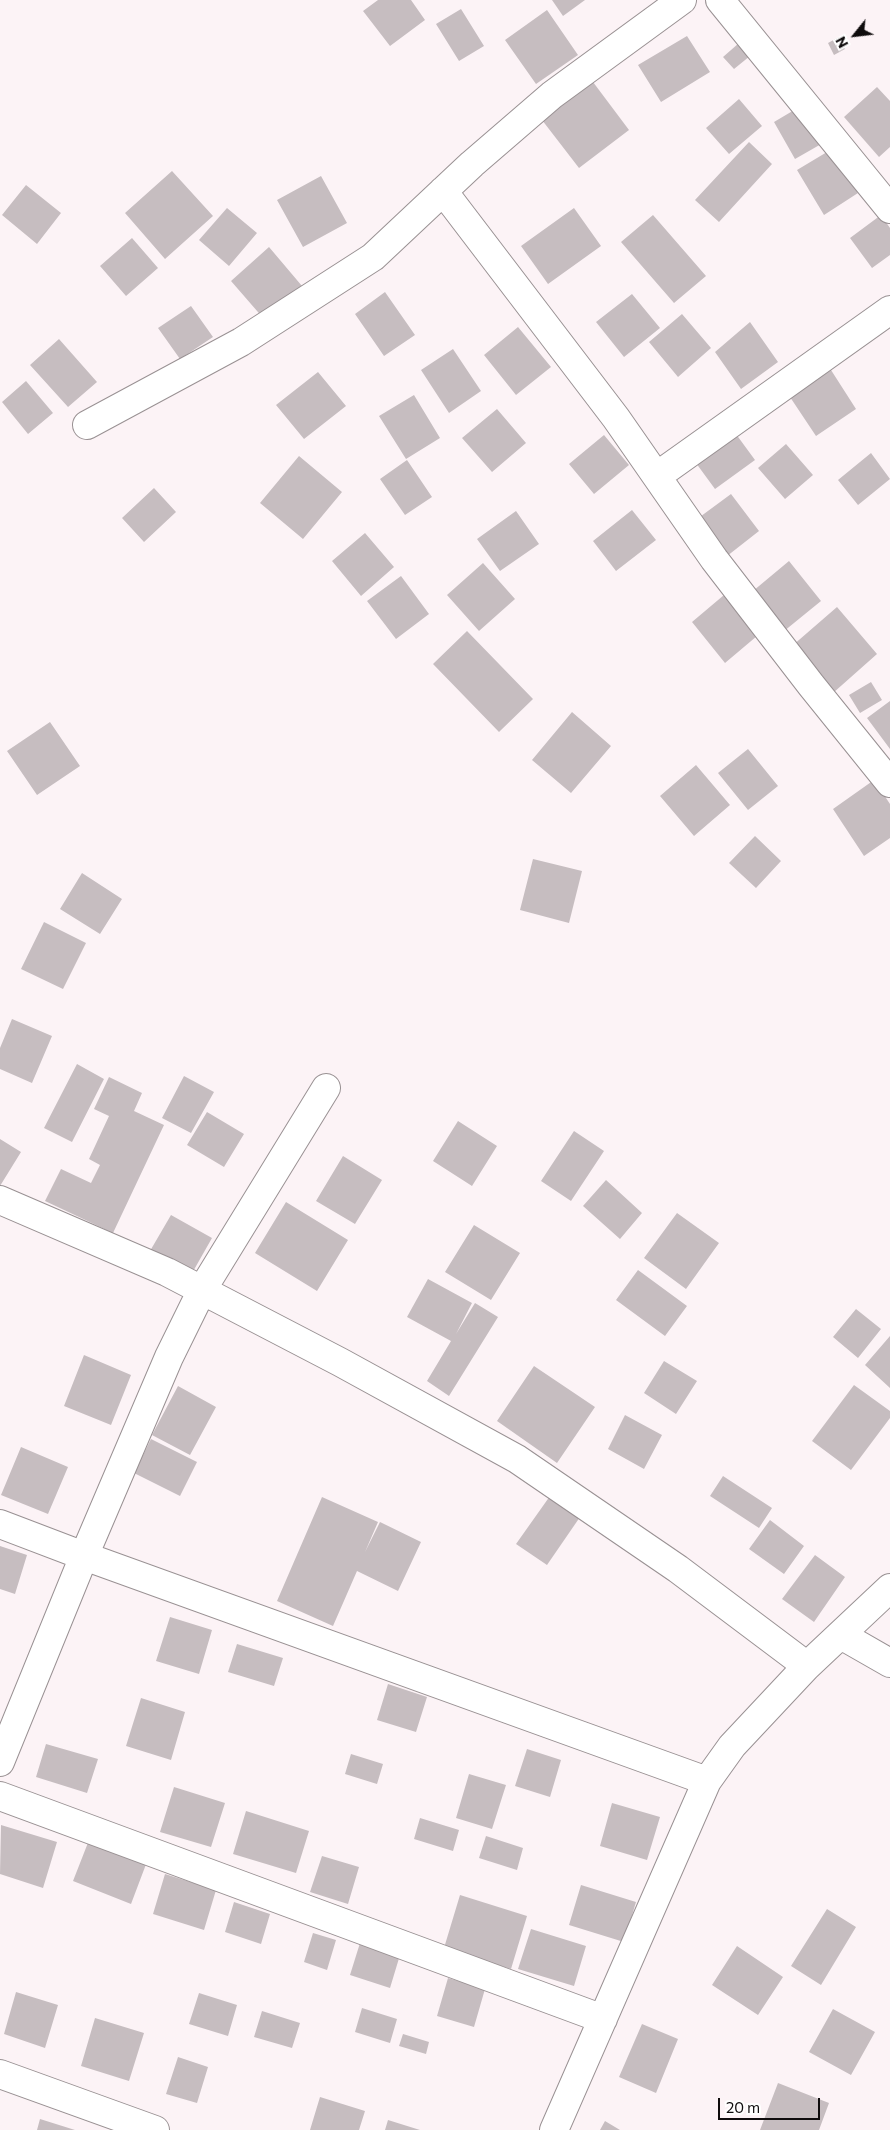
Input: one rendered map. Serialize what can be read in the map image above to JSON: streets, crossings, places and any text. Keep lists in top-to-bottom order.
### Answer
{
  "scale_bar": "20 m",
  "north": "bottom left"
}
